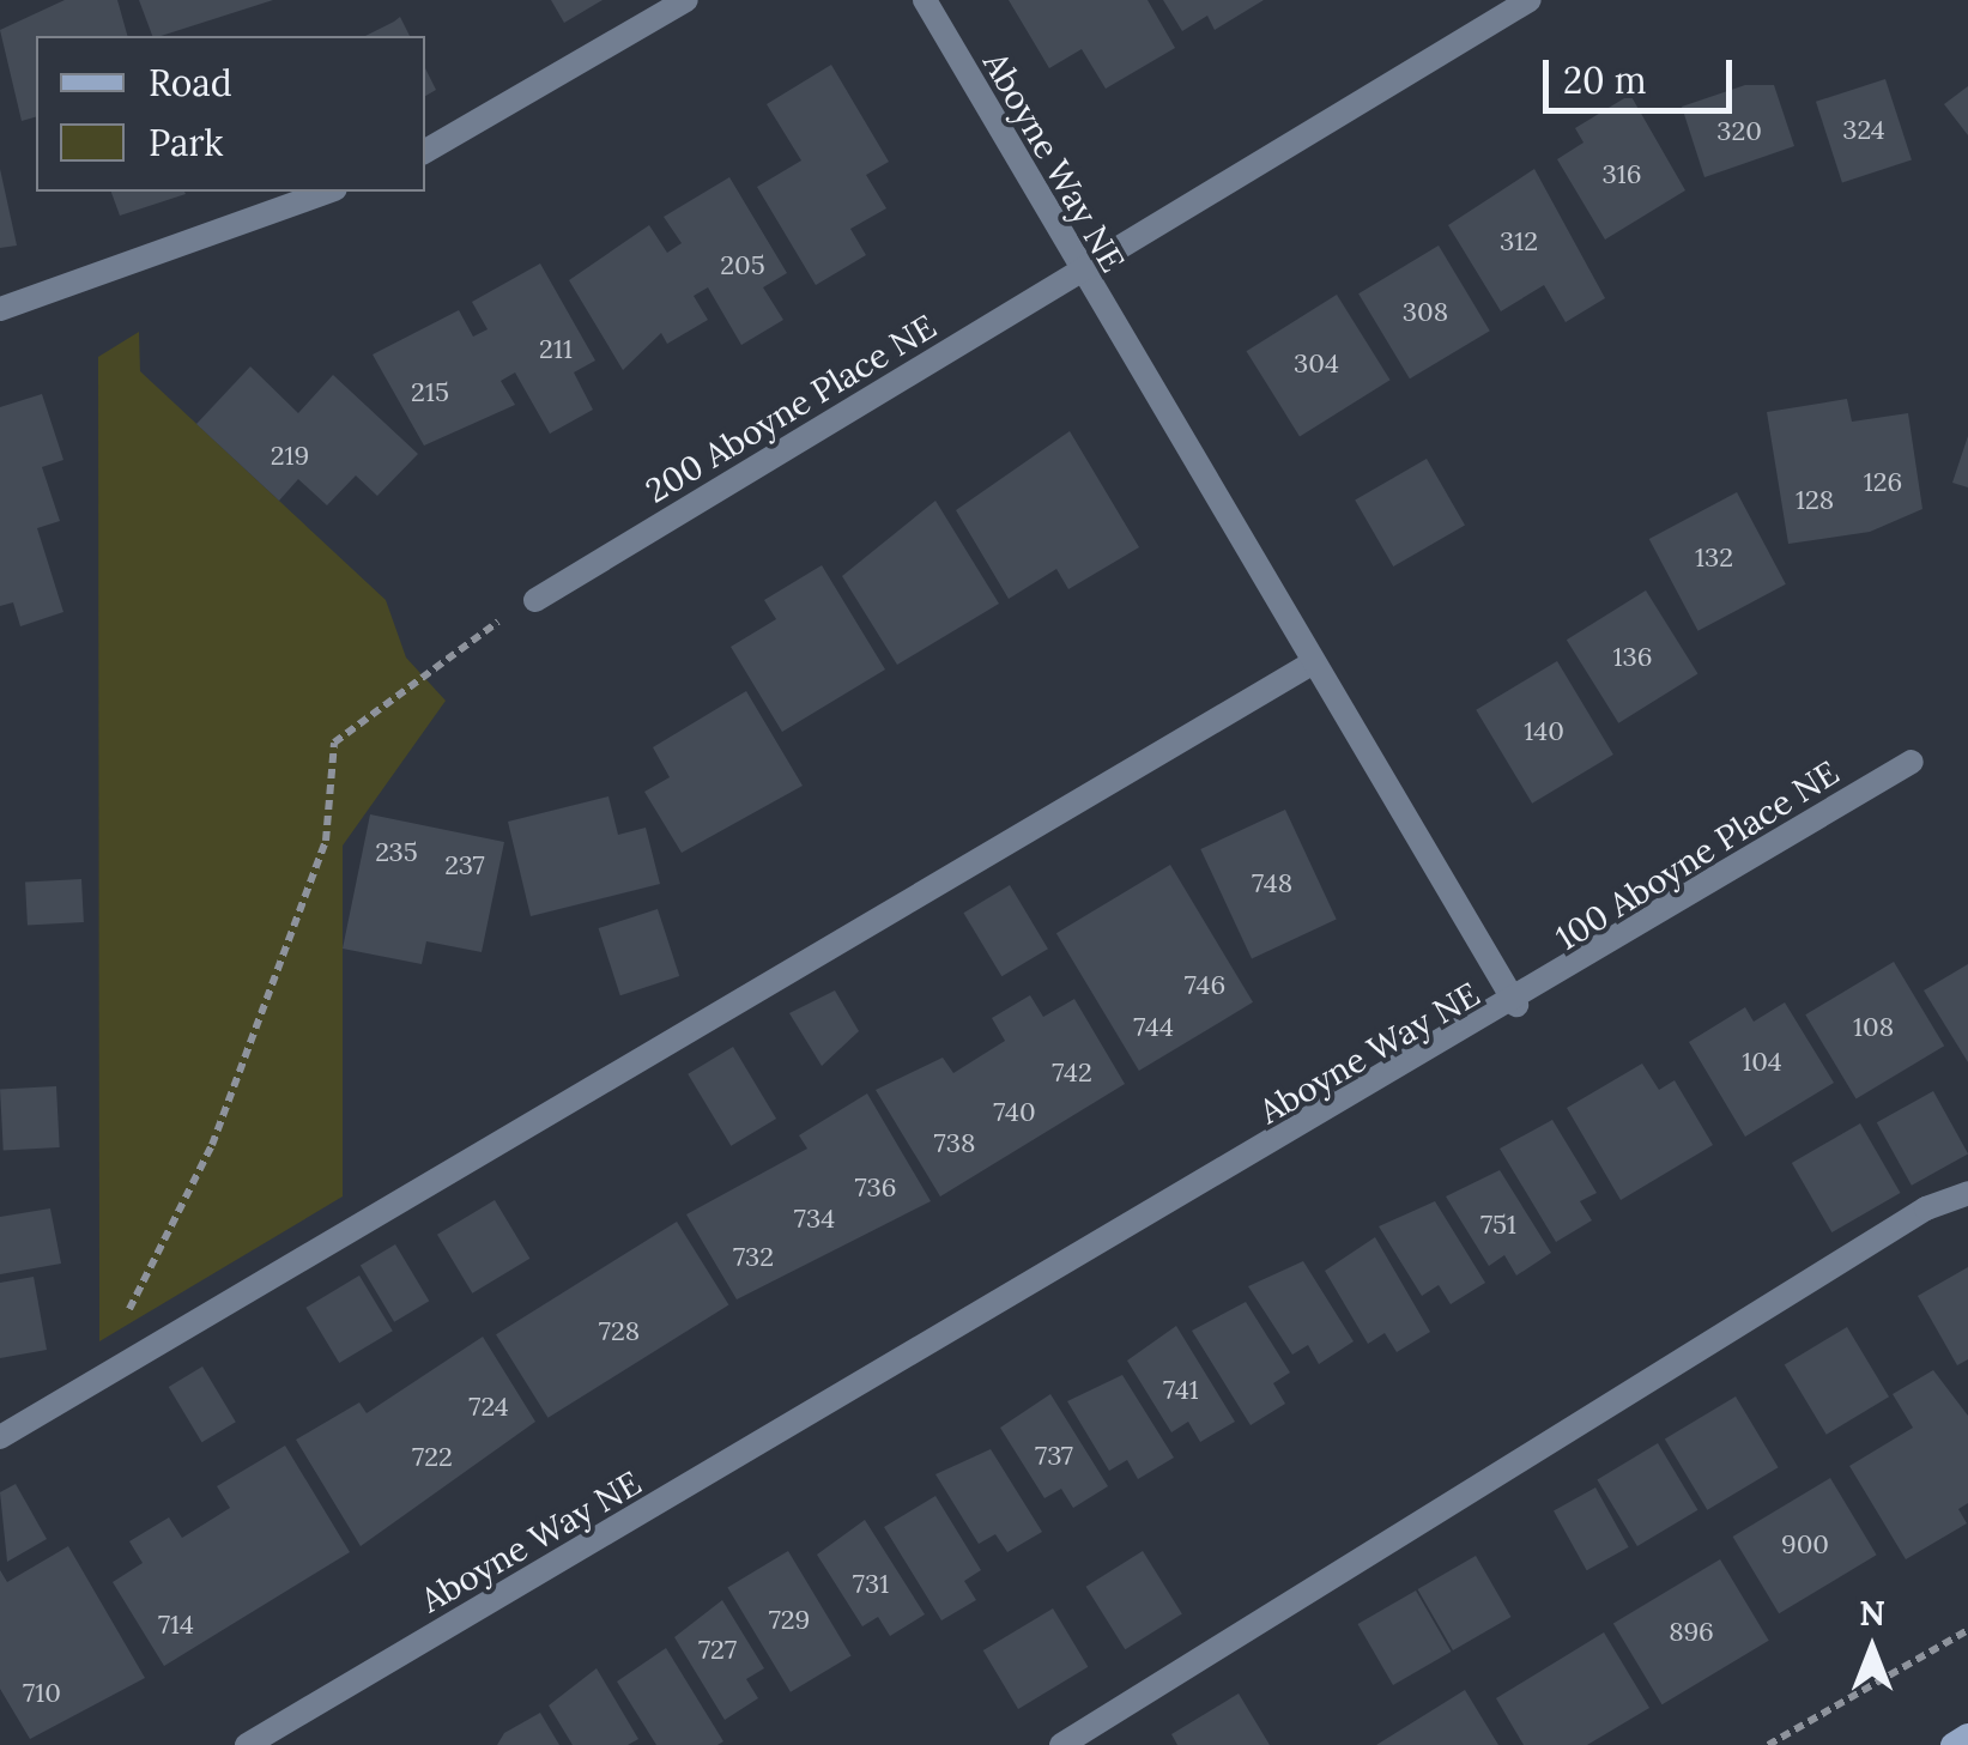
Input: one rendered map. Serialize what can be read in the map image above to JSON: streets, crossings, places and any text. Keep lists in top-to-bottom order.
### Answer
{
  "streets": {
    "street": ["Aboyne Way NE", "200 Aboyne Place NE", "100 Aboyne Place NE"]
  },
  "crossings": [
    ["Aboyne Way NE", "200 Aboyne Place NE"],
    ["Aboyne Way NE", "100 Aboyne Place NE"]
  ],
  "house_numbers": [
    "324",
    "320",
    "316",
    "312",
    "205",
    "308",
    "211",
    "304",
    "215",
    "219",
    "126",
    "128",
    "132",
    "136",
    "140",
    "235",
    "237",
    "748",
    "746",
    "744",
    "108",
    "104",
    "742",
    "740",
    "738",
    "736",
    "734",
    "751",
    "732",
    "728",
    "741",
    "724",
    "737",
    "722",
    "900",
    "731",
    "729",
    "714",
    "896",
    "727",
    "710"
  ],
  "legend": ["Road", "Park"],
  "scale_bar": "20 m",
  "north": "top"
}
